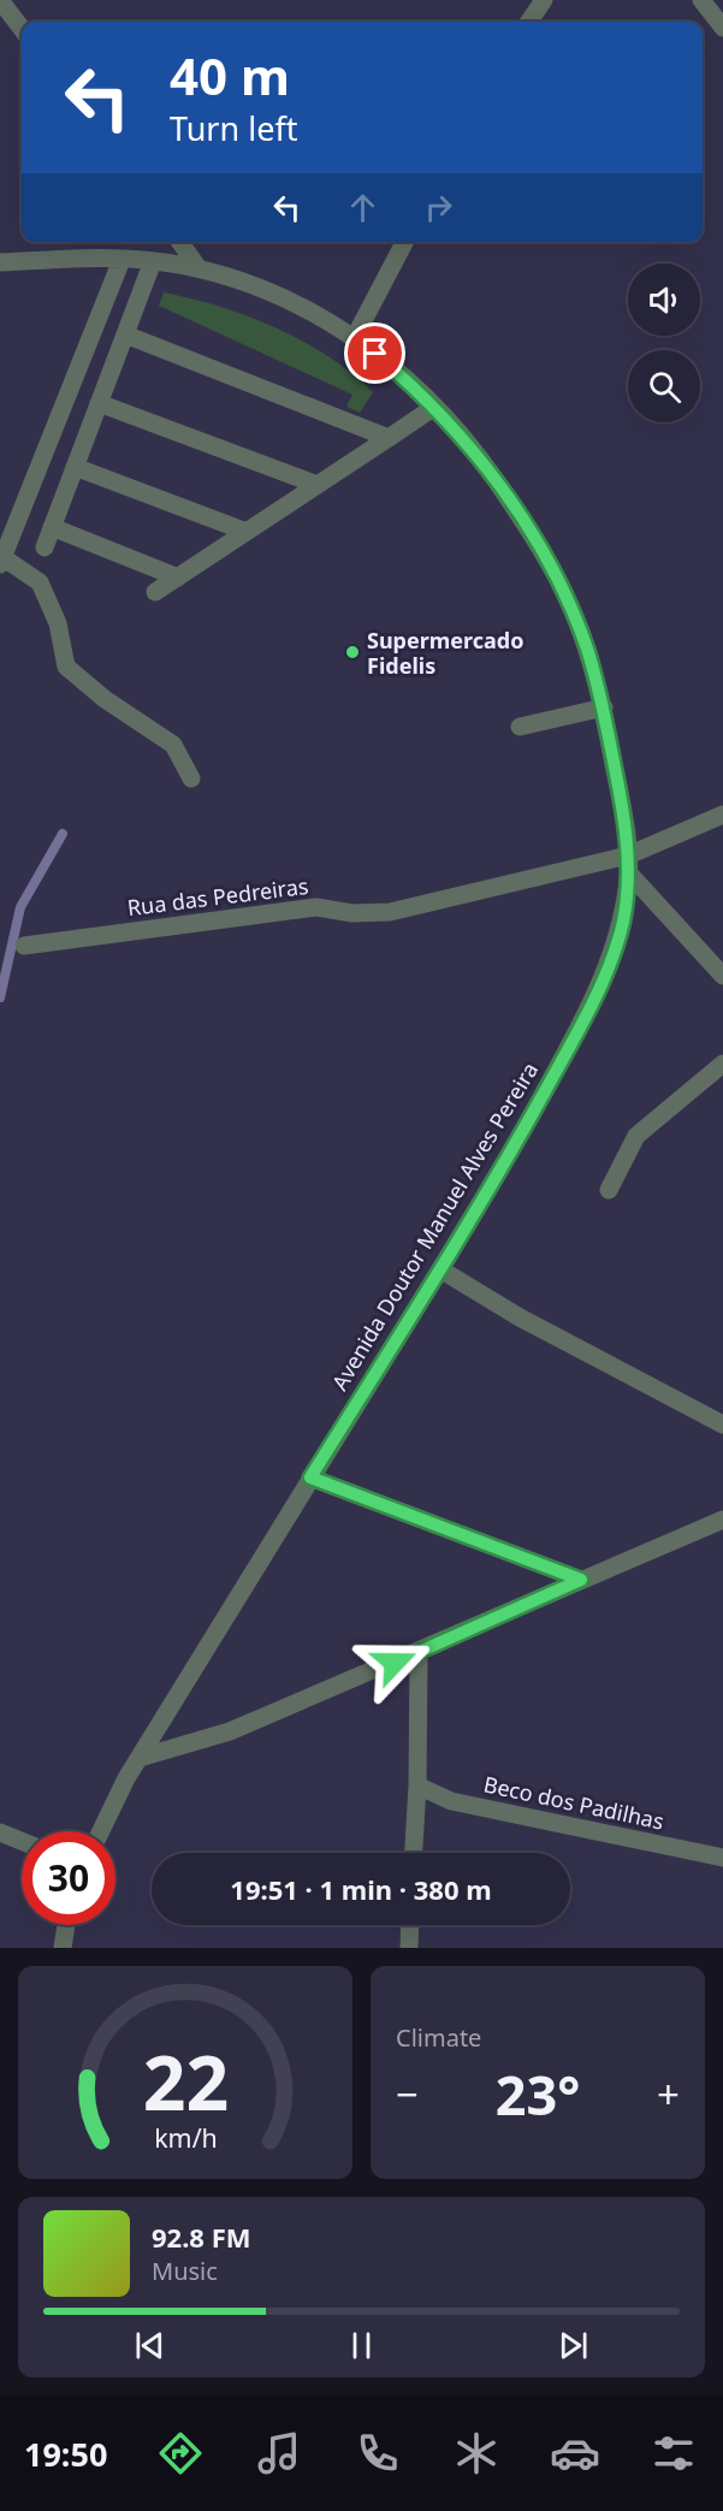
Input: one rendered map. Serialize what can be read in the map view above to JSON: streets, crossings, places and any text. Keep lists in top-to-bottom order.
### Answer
{
  "streets": {
    "street": ["Rua das Pedreiras", "Avenida Doutor Manuel Alves Pereira", "Beco dos Padilhas"]
  },
  "crossings": [
    ["Rua das Pedreiras", "Avenida Doutor Manuel Alves Pereira"]
  ],
  "places": ["Supermercado Fidelis"],
  "page": {
    "turn": ["40 m", "Turn left"],
    "limit": "30",
    "trip": "19:51 · 1 min · 380 m",
    "tile": "Climate",
    "heat": ["−", "23°", "+"],
    "song": ["92.8 FM", "Music"],
    "tabs": "19:50",
    "gauge": ["22", "km/h"]
  }
}
